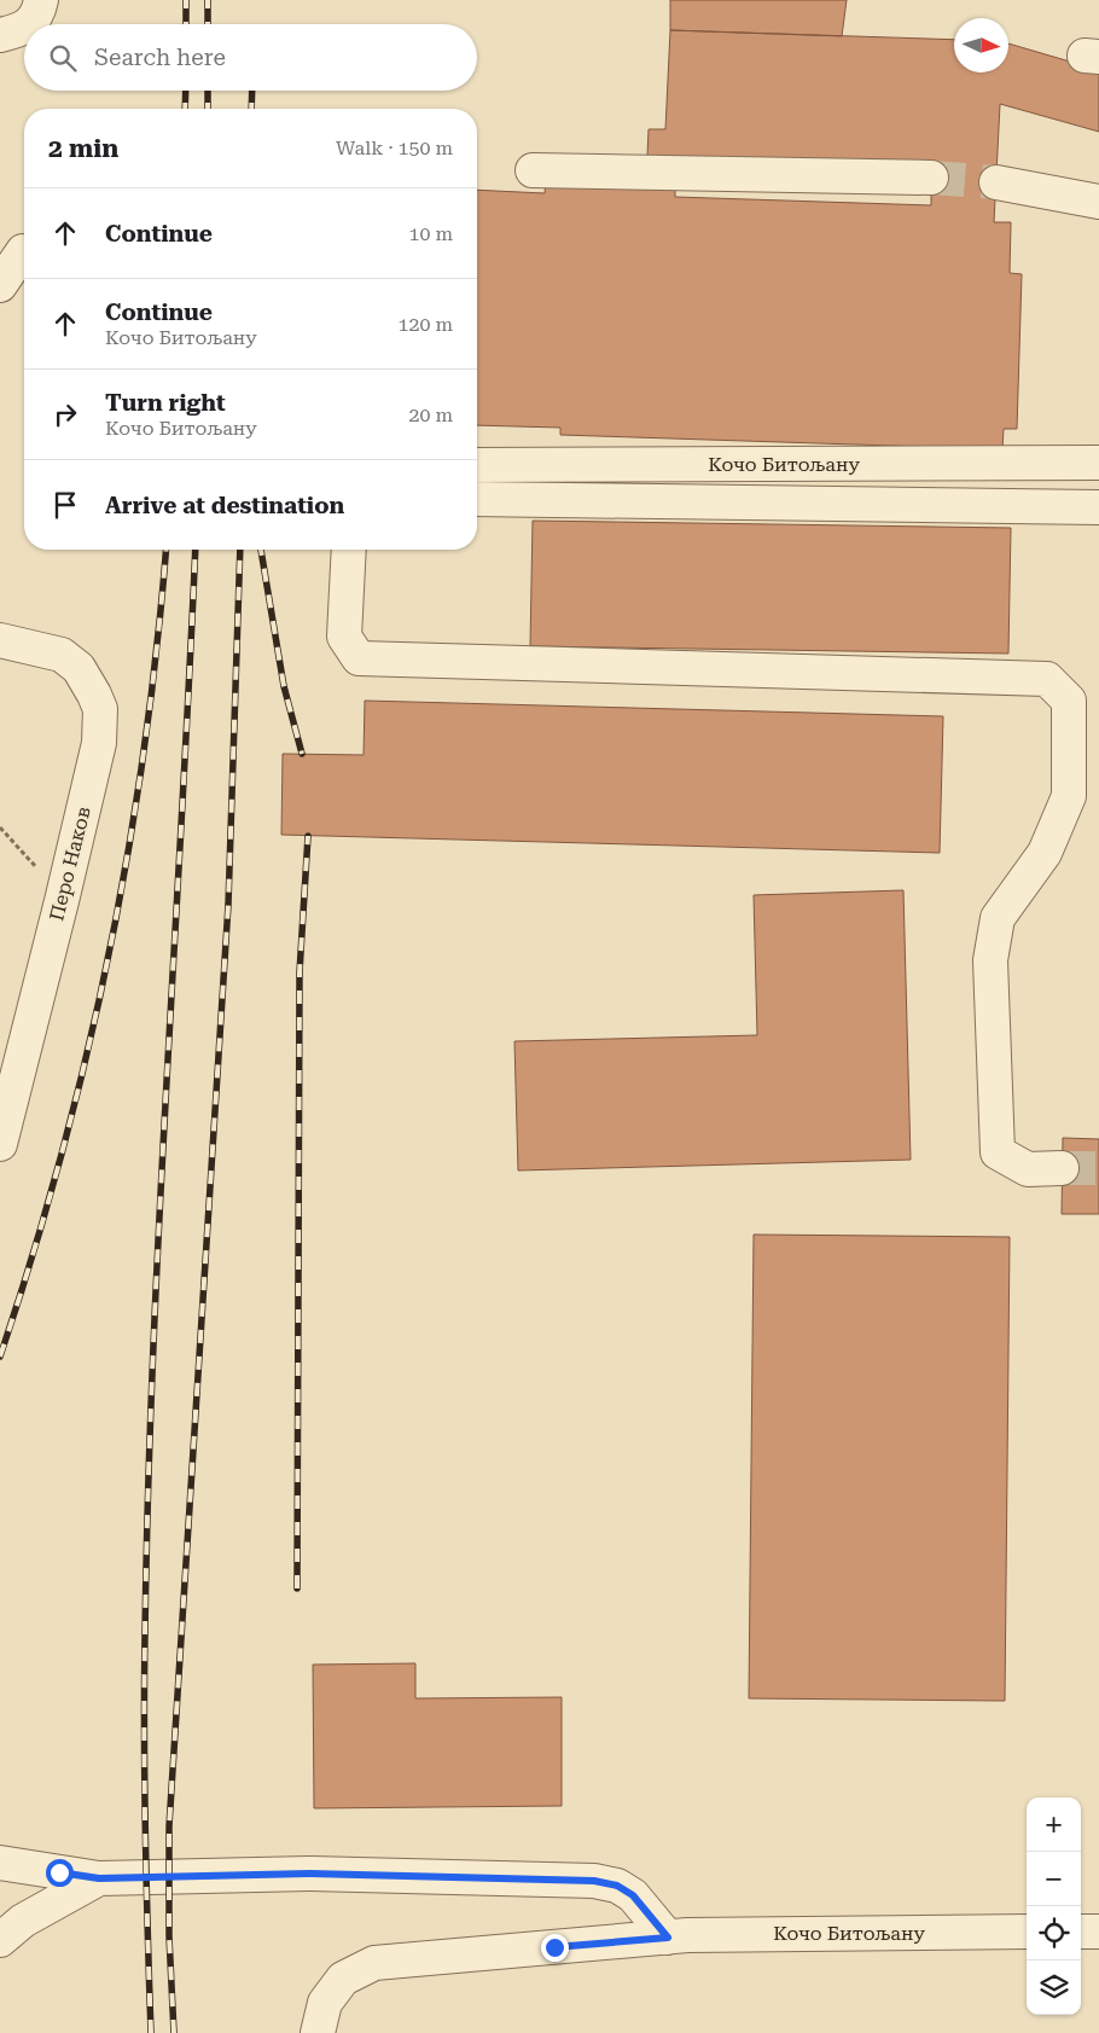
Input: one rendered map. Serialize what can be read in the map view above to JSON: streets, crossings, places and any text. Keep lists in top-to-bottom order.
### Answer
{
  "streets": {
    "street": ["Кочо Битољану", "Перо Наков"]
  },
  "north": "right",
  "page": {
    "search": "Search here",
    "heading": ["2 min", "Walk · 150 m"],
    "list": [
      ["Continue", "10 m"],
      ["Continue", "Кочо Битољану", "120 m"],
      ["Turn right", "Кочо Битољану", "20 m"],
      "Arrive at destination"
    ],
    "map_buttons": ["+", "−"]
  }
}
